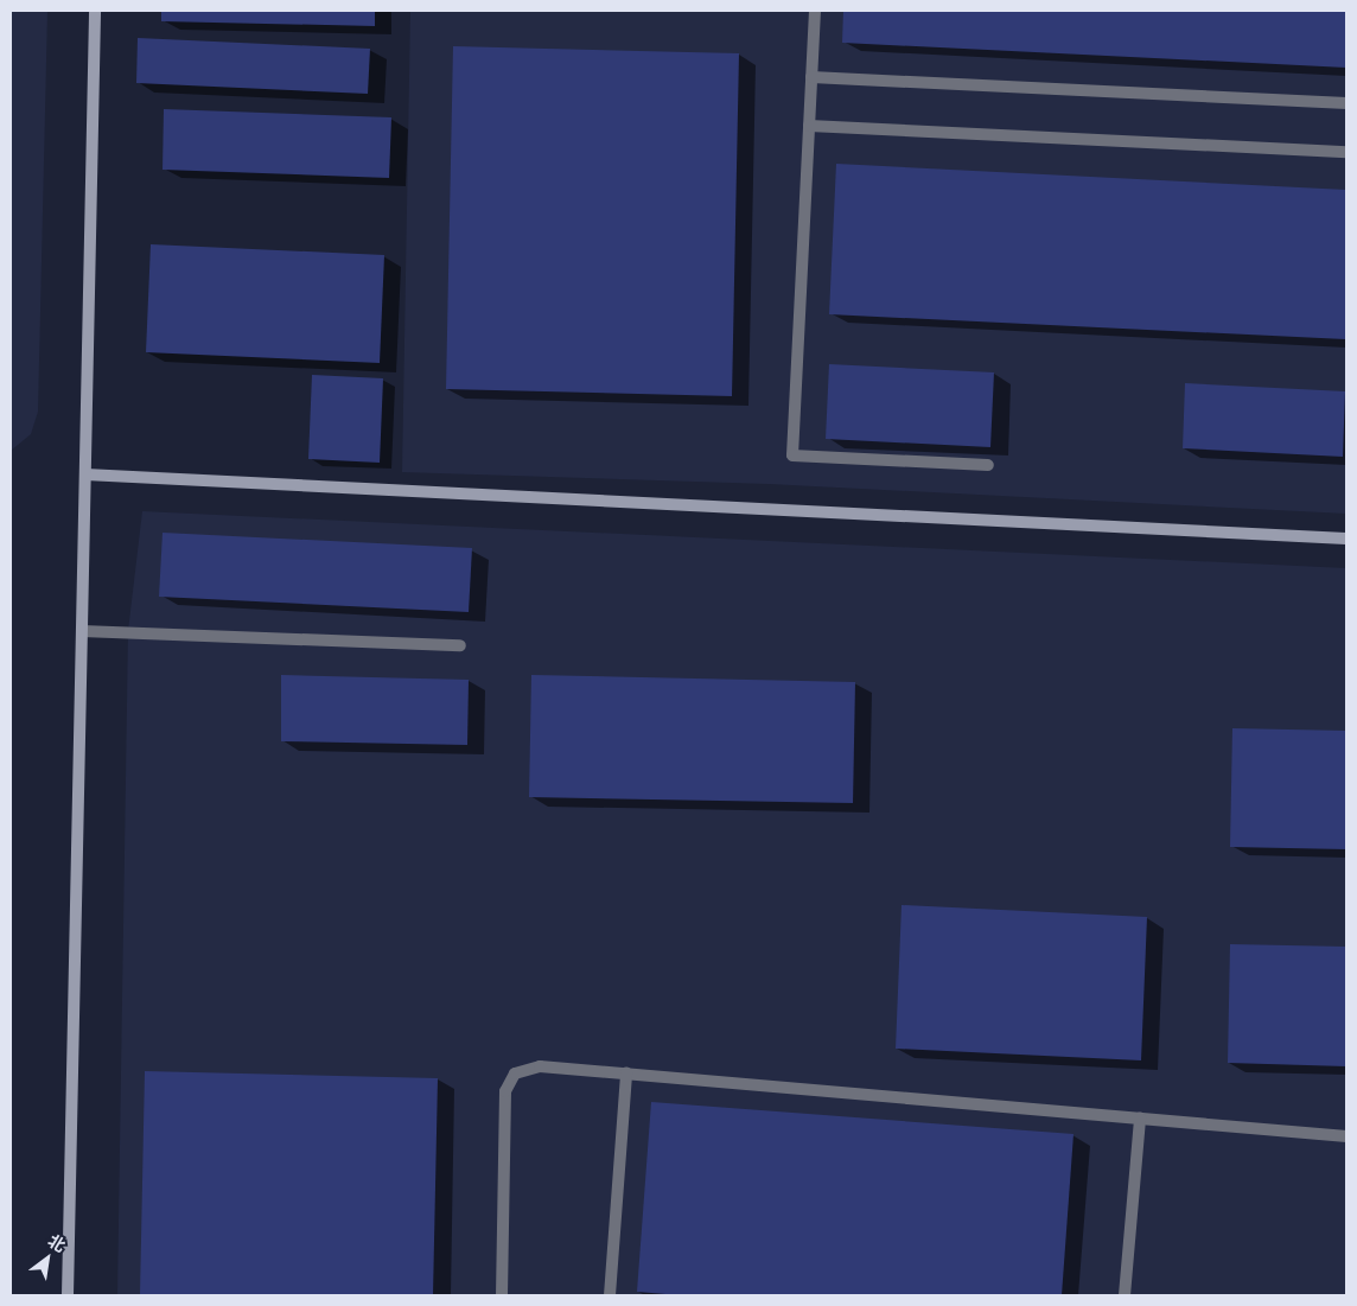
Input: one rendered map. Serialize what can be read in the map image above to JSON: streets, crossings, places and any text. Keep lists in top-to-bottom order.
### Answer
{
  "north": "top right"
}
